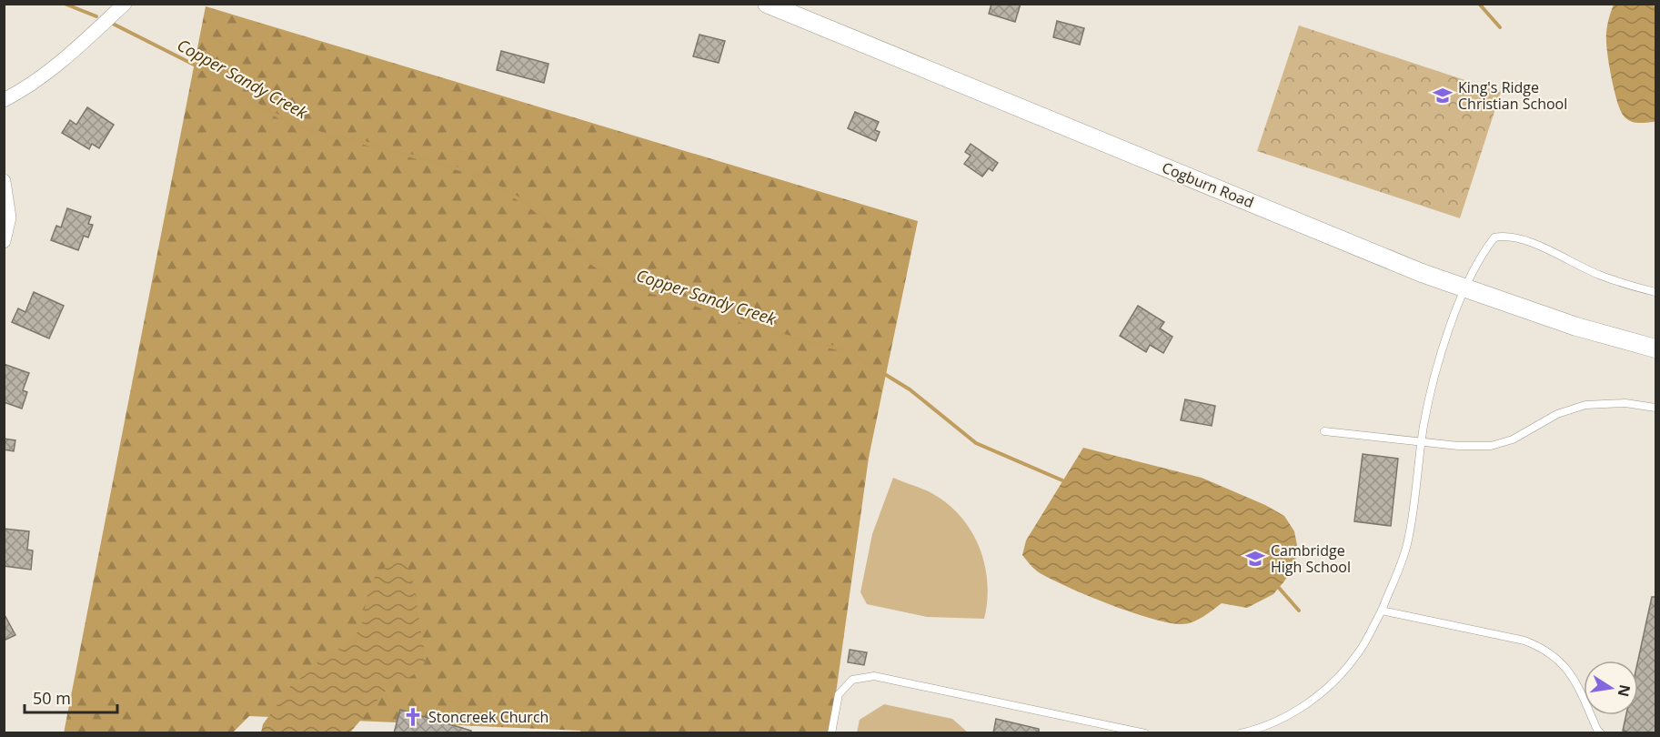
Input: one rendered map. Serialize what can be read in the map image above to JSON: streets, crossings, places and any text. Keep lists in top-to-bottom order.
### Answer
{
  "streets": {
    "street": ["Cogburn Road"]
  },
  "water": ["Copper Sandy Creek"],
  "places": {
    "school or university": ["King's Ridge Christian School", "Cambridge High School"],
    "church": ["Stoncreek Church"]
  },
  "scale_bar": "50 m",
  "north": "right"
}
